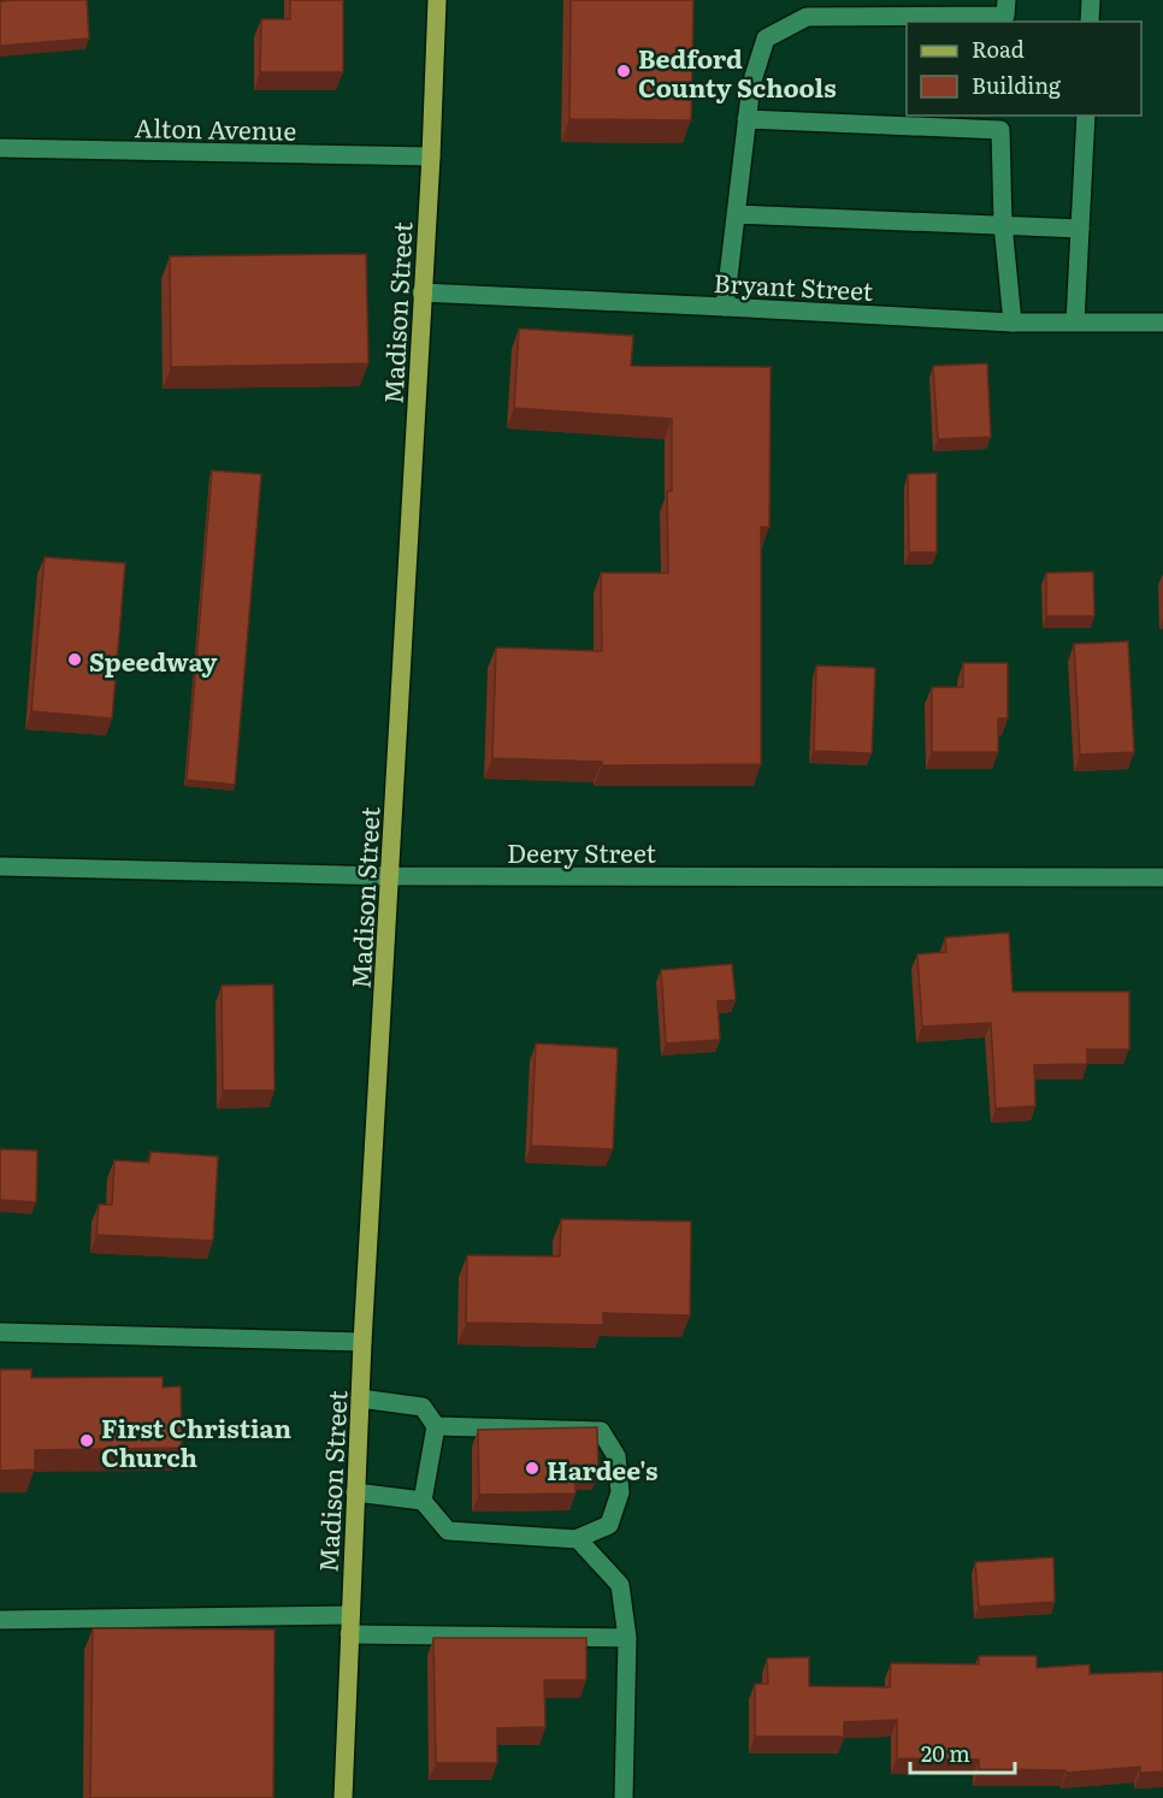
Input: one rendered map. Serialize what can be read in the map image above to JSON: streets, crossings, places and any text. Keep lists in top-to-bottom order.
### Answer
{
  "streets": {
    "main road": ["Madison Street"],
    "street": ["Alton Avenue", "Bryant Street", "Deery Street"]
  },
  "crossings": [
    ["Alton Avenue", "Madison Street"],
    ["Bryant Street", "Madison Street"],
    ["Madison Street", "Deery Street"]
  ],
  "places": [
    "Bedford County Schools",
    "Speedway",
    "First Christian Church",
    "Hardee's"
  ],
  "legend": ["Road", "Building"],
  "scale_bar": "20 m"
}
